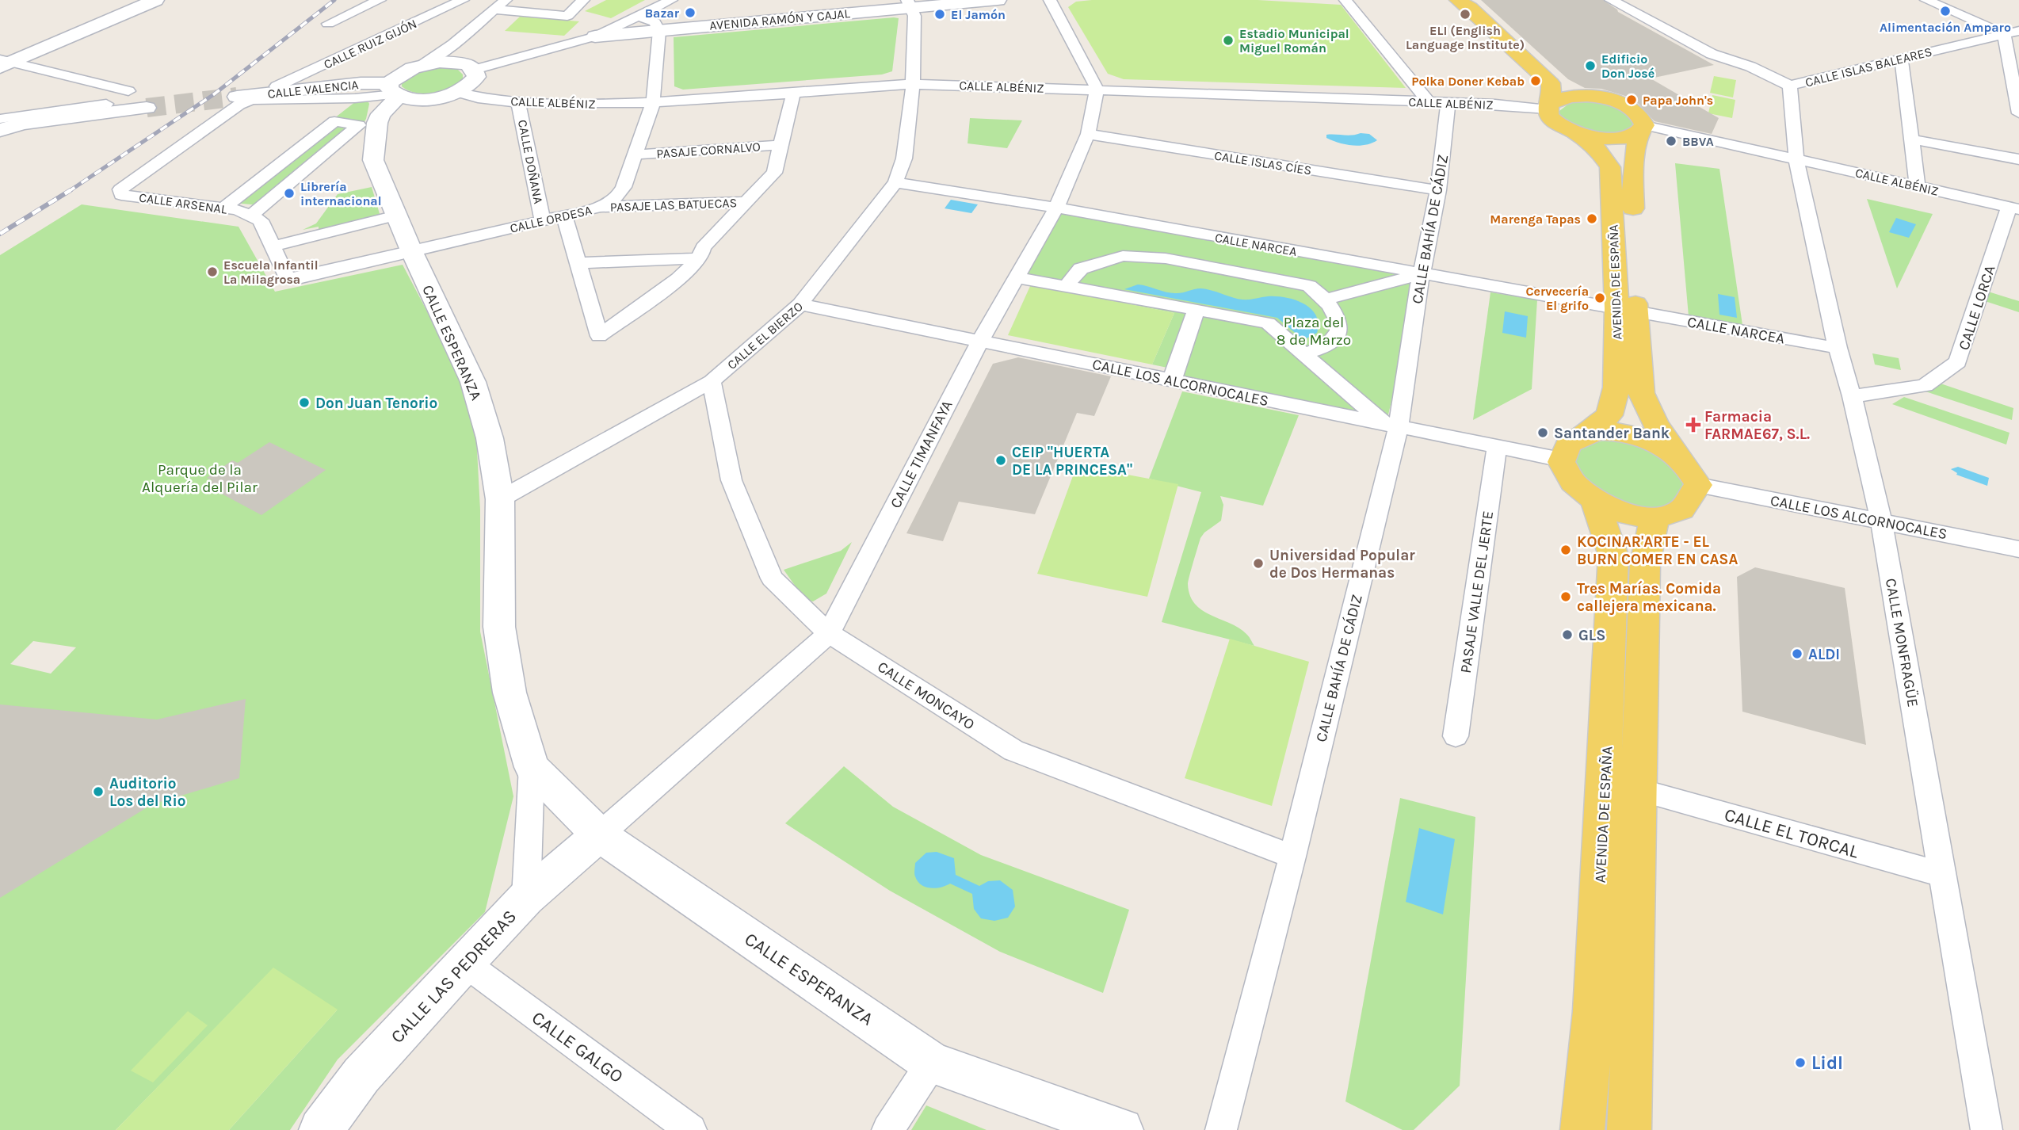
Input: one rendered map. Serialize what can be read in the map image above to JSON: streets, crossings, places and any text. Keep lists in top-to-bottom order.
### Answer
{
  "streets": {
    "main road": ["AVENIDA DE ESPAÑA"],
    "street": [
      "AVENIDA RAMÓN Y CAJAL",
      "CALLE RUIZ GIJÓN",
      "CALLE ISLAS BALEARES",
      "CALLE ALBÉNIZ",
      "CALLE VALENCIA",
      "PASAJE CORNALVO",
      "CALLE DOÑANA",
      "CALLE ISLAS CÍES",
      "CALLE ARSENAL",
      "PASAJE LAS BATUECAS",
      "CALLE ORDESA",
      "CALLE BAHÍA DE CÁDIZ",
      "CALLE NARCEA",
      "CALLE LORCA",
      "CALLE EL BIERZO",
      "CALLE ESPERANZA",
      "CALLE LOS ALCORNOCALES",
      "CALLE TIMANFAYA",
      "PASAJE VALLE DEL JERTE",
      "CALLE MONFRAGÜE",
      "CALLE MONCAYO",
      "CALLE EL TORCAL",
      "CALLE LAS PEDRERAS",
      "CALLE GALGO"
    ]
  },
  "crossings": [
    ["AVENIDA RAMÓN Y CAJAL", "CALLE ORDESA"],
    ["AVENIDA RAMÓN Y CAJAL", "CALLE EL BIERZO"],
    ["CALLE ISLAS BALEARES", "CALLE ALBÉNIZ"],
    ["CALLE ISLAS BALEARES", "CALLE MONFRAGÜE"],
    ["CALLE ALBÉNIZ", "CALLE VALENCIA"],
    ["CALLE ALBÉNIZ", "CALLE DOÑANA"],
    ["CALLE ALBÉNIZ", "CALLE ORDESA"],
    ["CALLE ALBÉNIZ", "CALLE BAHÍA DE CÁDIZ"],
    ["CALLE ALBÉNIZ", "AVENIDA DE ESPAÑA"],
    ["CALLE ALBÉNIZ", "CALLE LORCA"],
    ["CALLE ALBÉNIZ", "CALLE EL BIERZO"],
    ["CALLE ALBÉNIZ", "CALLE TIMANFAYA"],
    ["CALLE ALBÉNIZ", "CALLE MONFRAGÜE"],
    ["CALLE VALENCIA", "CALLE ARSENAL"],
    ["CALLE VALENCIA", "CALLE ESPERANZA"],
    ["PASAJE CORNALVO", "CALLE ORDESA"],
    ["CALLE DOÑANA", "CALLE ORDESA"],
    ["CALLE ISLAS CÍES", "CALLE BAHÍA DE CÁDIZ"],
    ["CALLE ISLAS CÍES", "CALLE TIMANFAYA"],
    ["CALLE ARSENAL", "CALLE ESPERANZA"],
    ["PASAJE LAS BATUECAS", "CALLE ORDESA"],
    ["CALLE ORDESA", "CALLE ESPERANZA"],
    ["CALLE BAHÍA DE CÁDIZ", "CALLE NARCEA"],
    ["CALLE BAHÍA DE CÁDIZ", "CALLE LOS ALCORNOCALES"],
    ["CALLE BAHÍA DE CÁDIZ", "CALLE MONCAYO"],
    ["CALLE NARCEA", "AVENIDA DE ESPAÑA"],
    ["CALLE NARCEA", "CALLE EL BIERZO"],
    ["CALLE NARCEA", "CALLE TIMANFAYA"],
    ["CALLE NARCEA", "CALLE MONFRAGÜE"],
    ["AVENIDA DE ESPAÑA", "CALLE LOS ALCORNOCALES"],
    ["CALLE LORCA", "CALLE MONFRAGÜE"],
    ["CALLE EL BIERZO", "CALLE ESPERANZA"],
    ["CALLE EL BIERZO", "CALLE LOS ALCORNOCALES"],
    ["CALLE EL BIERZO", "CALLE MONCAYO"],
    ["CALLE ESPERANZA", "CALLE TIMANFAYA"],
    ["CALLE ESPERANZA", "CALLE LAS PEDRERAS"],
    ["CALLE LOS ALCORNOCALES", "CALLE TIMANFAYA"],
    ["CALLE LOS ALCORNOCALES", "PASAJE VALLE DEL JERTE"],
    ["CALLE LOS ALCORNOCALES", "CALLE MONFRAGÜE"],
    ["CALLE TIMANFAYA", "CALLE MONCAYO"],
    ["CALLE TIMANFAYA", "CALLE LAS PEDRERAS"],
    ["CALLE MONFRAGÜE", "CALLE EL TORCAL"],
    ["CALLE LAS PEDRERAS", "CALLE GALGO"]
  ],
  "parks": ["Plaza del 8 de Marzo", "Parque de la Alquería del Pilar"],
  "places": {
    "other": [
      "Alimentación Amparo",
      "Bazar",
      "El Jamón",
      "ELI (English Language Institute)",
      "Estadio Municipal Miguel Román",
      "Edificio Don José",
      "Polka Doner Kebab",
      "Papa John's",
      "BBVA",
      "Librería internacional",
      "Marenga Tapas",
      "Escuela Infantil La Milagrosa",
      "Cervecería El grifo",
      "Don Juan Tenorio",
      "Santander Bank",
      "CEIP \"HUERTA DE LA PRINCESA\"",
      "KOCINAR'ARTE - EL BURN COMER EN CASA",
      "Universidad Popular de Dos Hermanas",
      "Tres Marías. Comida callejera mexicana.",
      "GLS",
      "ALDI",
      "Auditorio Los del Rio",
      "Lidl"
    ],
    "health": ["Farmacia FARMAE67, S.L."]
  }
}
